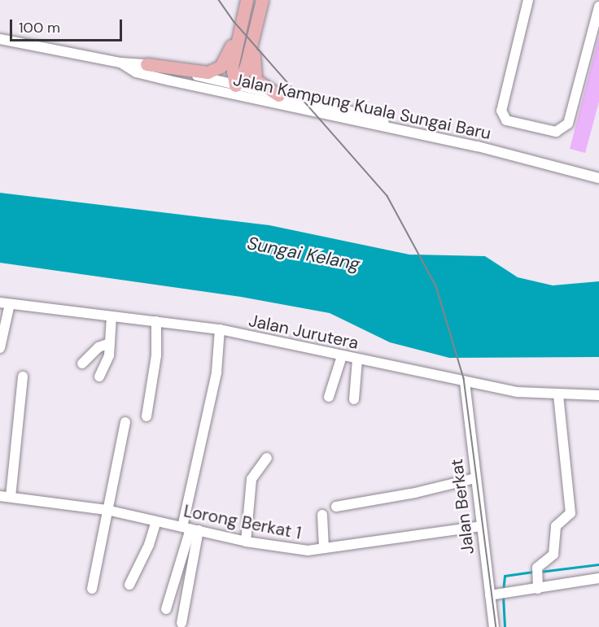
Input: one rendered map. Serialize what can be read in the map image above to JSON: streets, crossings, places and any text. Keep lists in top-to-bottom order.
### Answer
{
  "streets": {
    "street": [
      "Jalan Kampung Kuala Sungai Baru",
      "Jalan Jurutera",
      "Jalan Berkat",
      "Lorong Berkat 1"
    ]
  },
  "crossings": [
    ["Jalan Jurutera", "Jalan Berkat"],
    ["Jalan Berkat", "Lorong Berkat 1"]
  ],
  "water": ["Sungai Kelang"],
  "scale_bar": "100 m"
}
